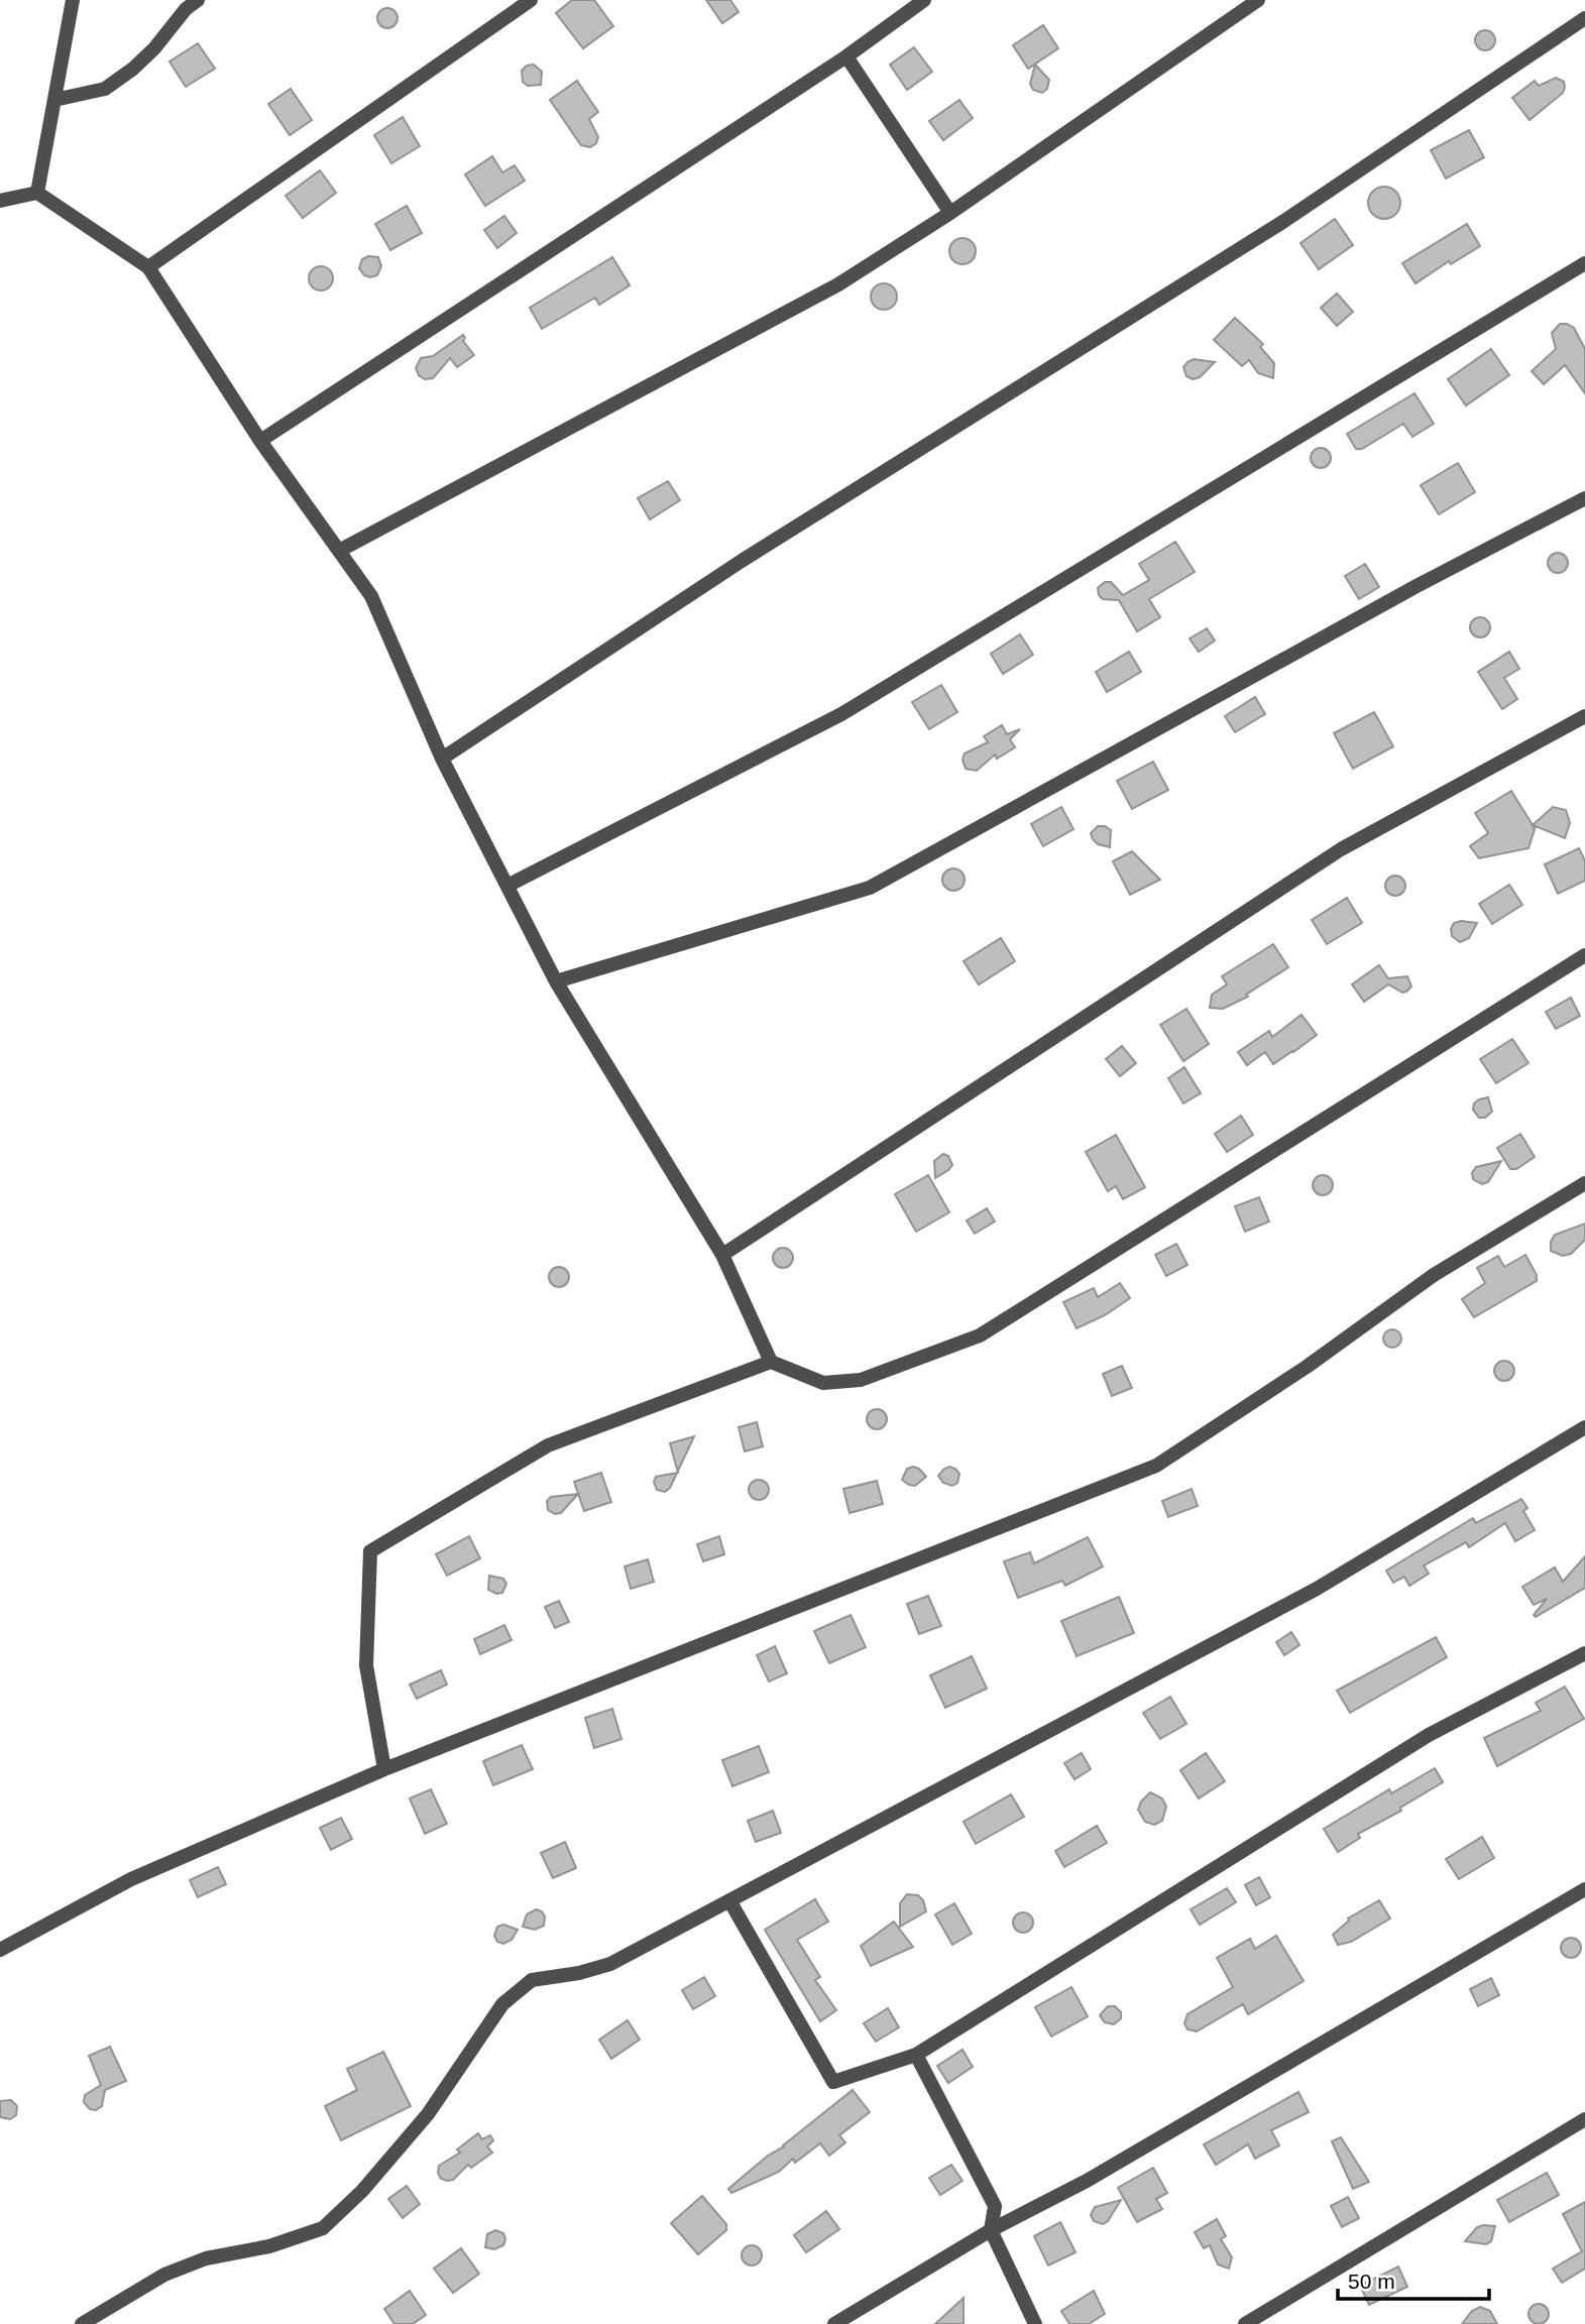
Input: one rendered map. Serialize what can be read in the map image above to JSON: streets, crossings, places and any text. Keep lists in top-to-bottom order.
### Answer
{
  "scale_bar": "50 m"
}
